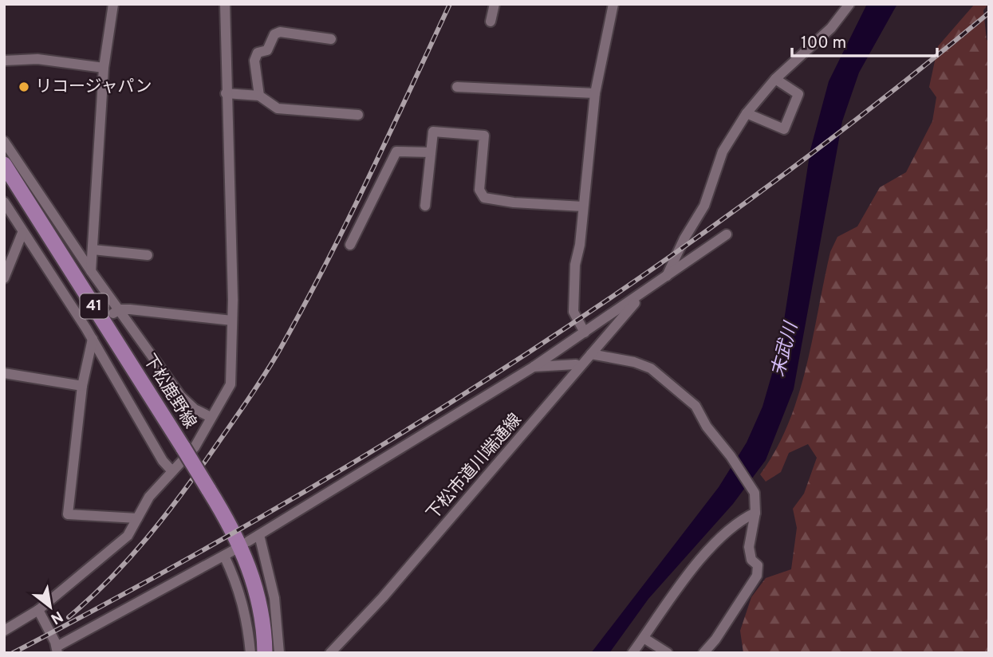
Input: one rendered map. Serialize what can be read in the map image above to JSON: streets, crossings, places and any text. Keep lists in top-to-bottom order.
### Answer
{
  "streets": {
    "main road": ["41", "下松鹿野線"],
    "street": ["下松市道川端通線"]
  },
  "water": ["末武川"],
  "places": ["リコージャパン"],
  "scale_bar": "100 m",
  "north": "bottom right"
}
